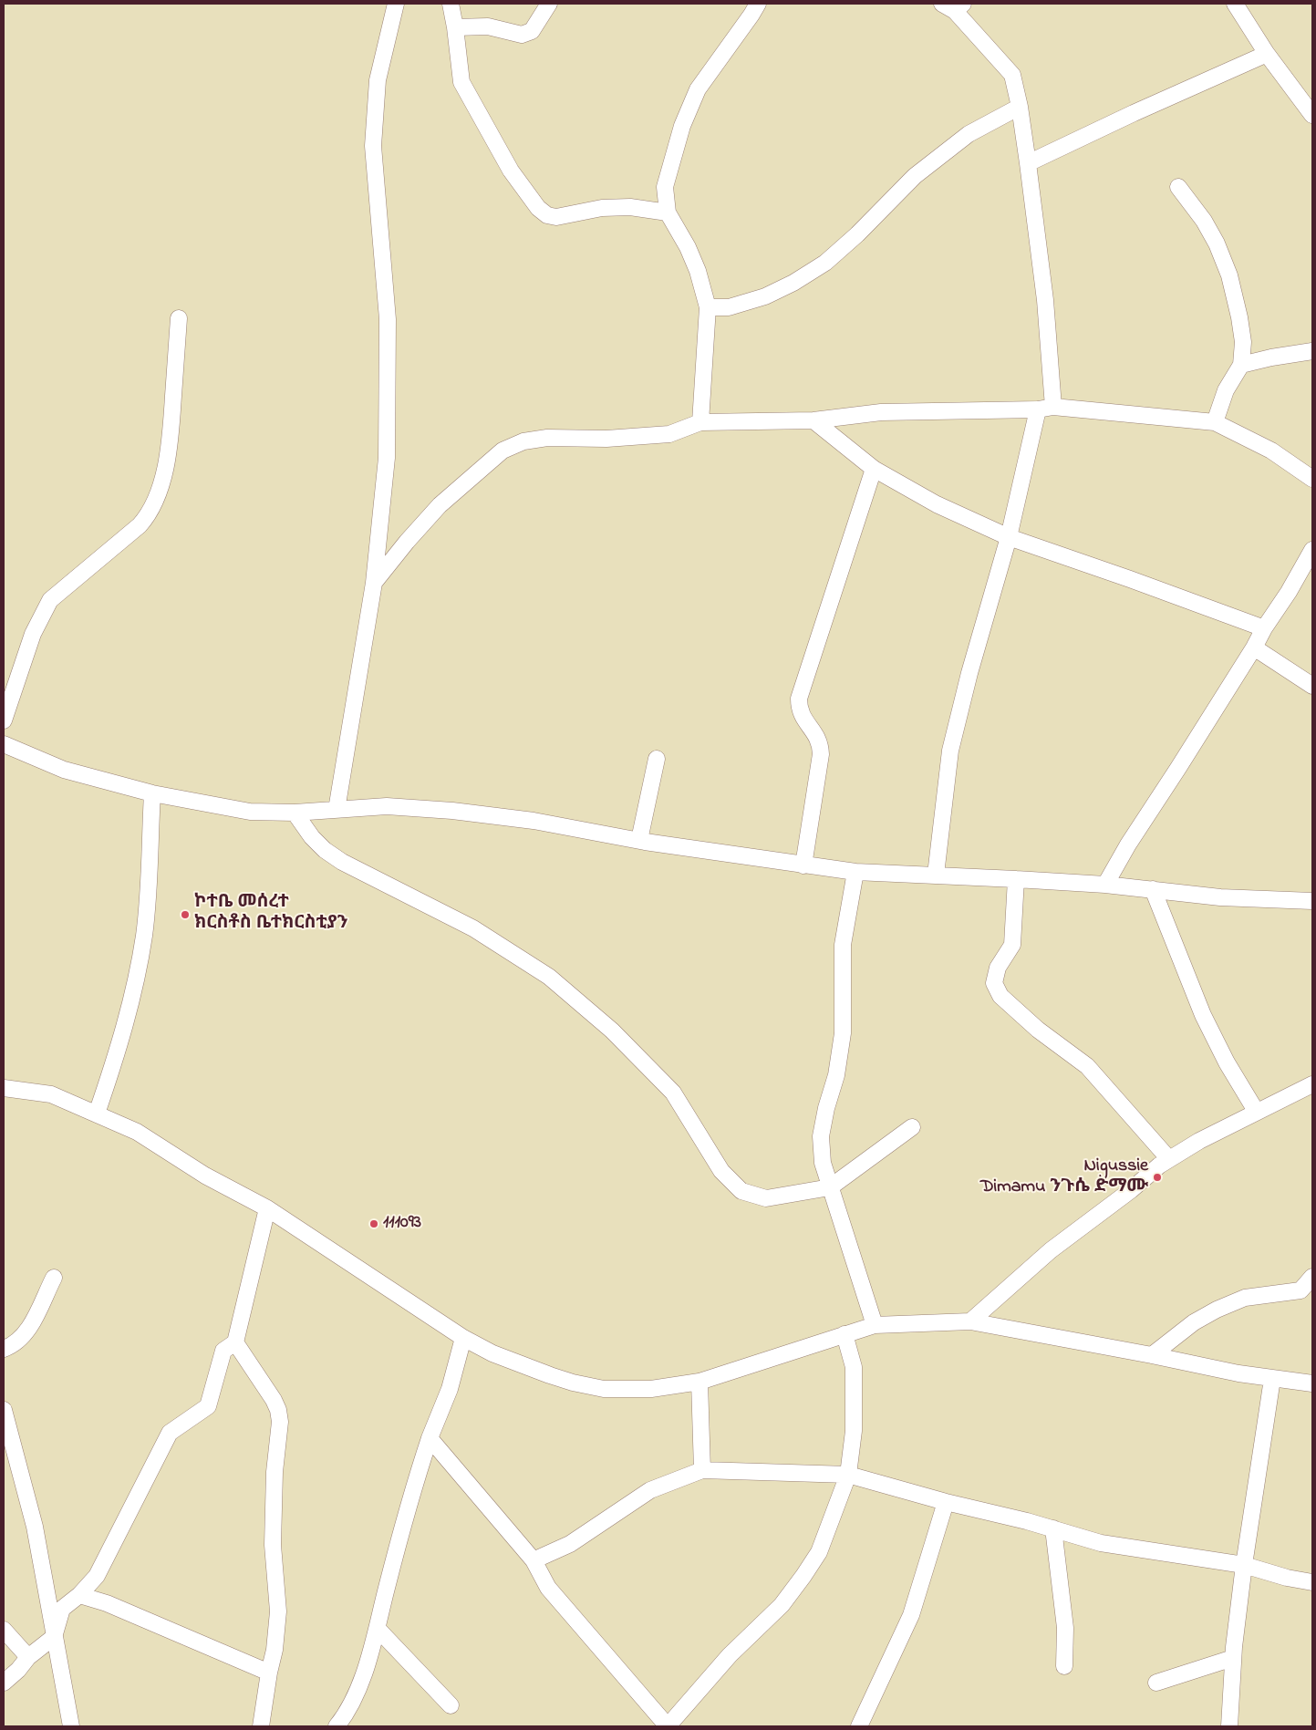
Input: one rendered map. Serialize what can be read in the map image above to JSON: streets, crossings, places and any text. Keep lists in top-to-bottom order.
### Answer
{
  "places": ["ኮተቤ መሰረተ ክርስቶስ ቤተክርስቲያን", "Nigussie Dimamu ንጉሴ ድማሙ", "111093"]
}
